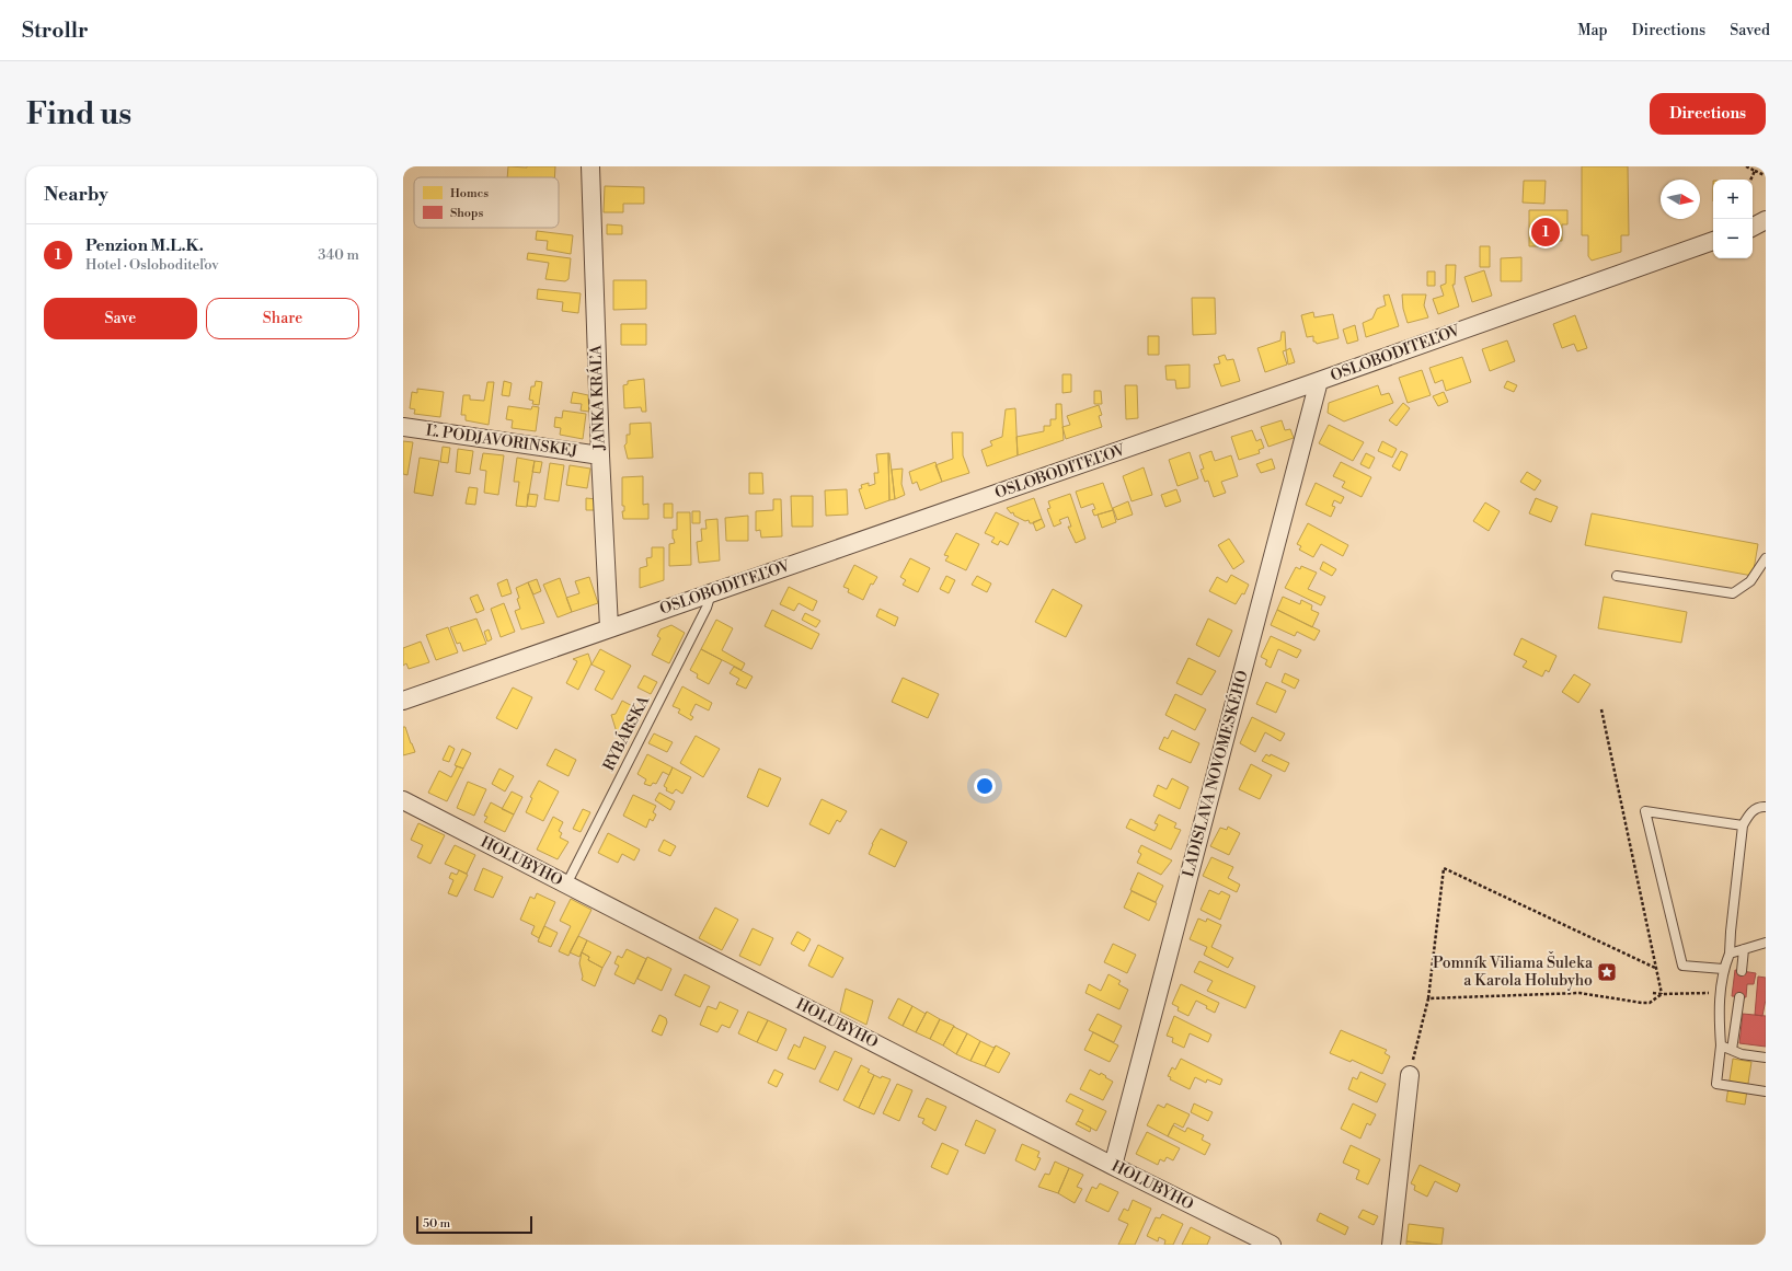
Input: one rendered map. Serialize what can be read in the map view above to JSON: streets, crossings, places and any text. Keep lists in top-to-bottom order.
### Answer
{
  "streets": {
    "street": [
      "OSLOBODITEĽOV",
      "JANKA KRÁĽA",
      "Ľ. PODJAVORINSKEJ",
      "LADISLAVA NOVOMESKÉHO",
      "HOLUBYHO"
    ],
    "lane": ["RYBÁRSKA"]
  },
  "crossings": [
    ["OSLOBODITEĽOV", "JANKA KRÁĽA"],
    ["OSLOBODITEĽOV", "RYBÁRSKA"],
    ["OSLOBODITEĽOV", "LADISLAVA NOVOMESKÉHO"],
    ["JANKA KRÁĽA", "Ľ. PODJAVORINSKEJ"],
    ["RYBÁRSKA", "HOLUBYHO"],
    ["LADISLAVA NOVOMESKÉHO", "HOLUBYHO"]
  ],
  "places": {
    "place": ["Pomník Viliama Šuleka a Karola Holubyho"]
  },
  "legend": ["Homes", "Shops"],
  "scale_bar": "50 m",
  "north": "right",
  "page": {
    "header": "Strollr",
    "nav": ["Map", "Directions", "Saved"],
    "buttons": [
      "Directions",
      ["Save", "Share"]
    ],
    "title": "Find us",
    "heading": "Nearby",
    "map_buttons": ["+", "−"],
    "pins": "1",
    "list": [
      {
        "mark": "1",
        "name": "Penzion M.L.K.",
        "note": "Hotel · Osloboditeľov",
        "value": "340 m"
      }
    ],
    "scale": "50 m"
  }
}
